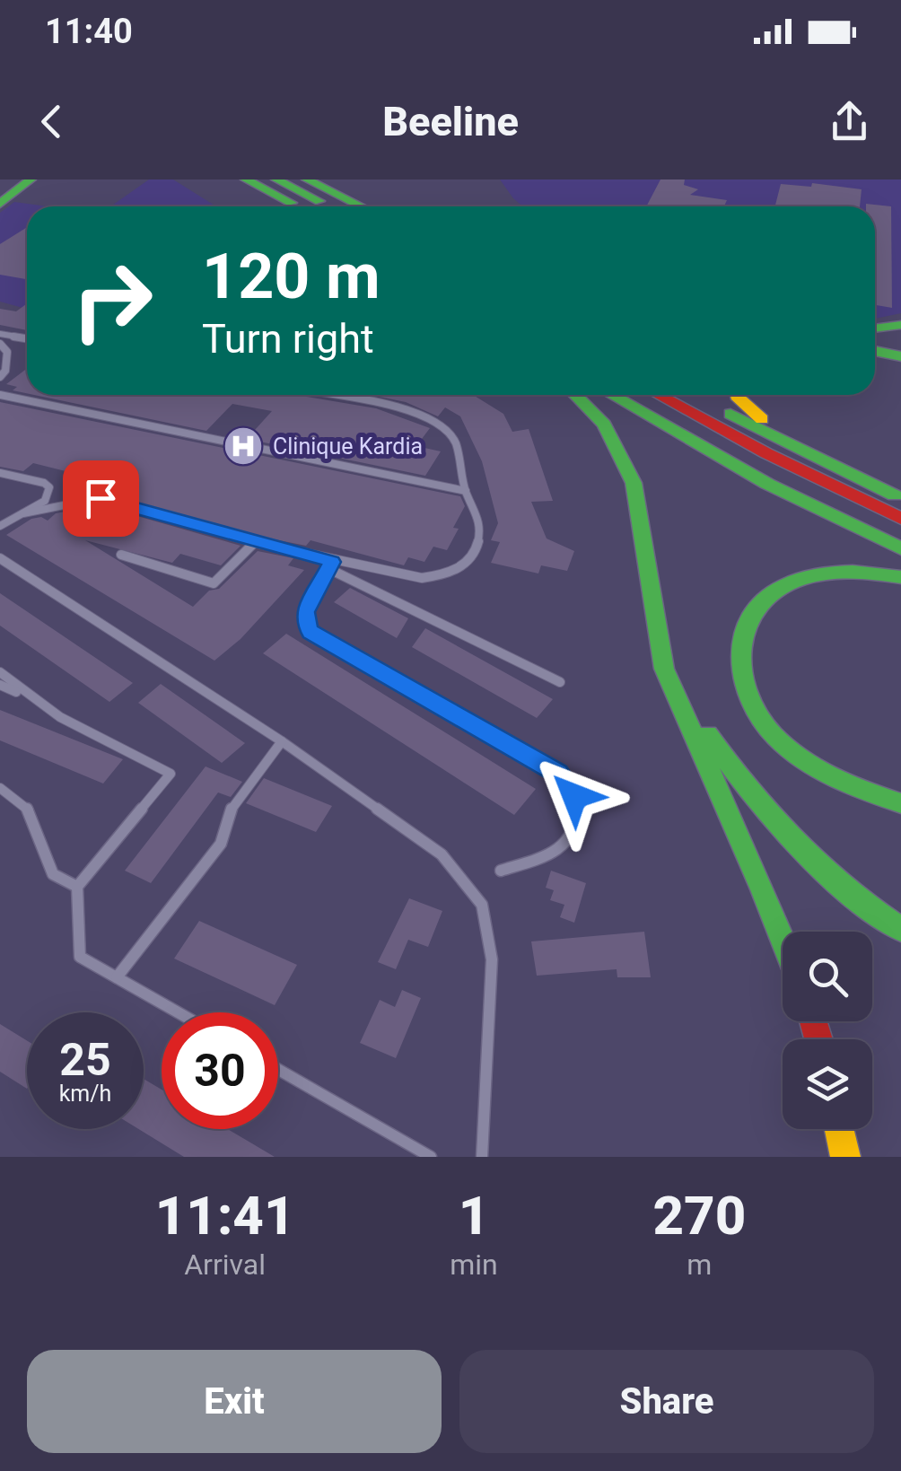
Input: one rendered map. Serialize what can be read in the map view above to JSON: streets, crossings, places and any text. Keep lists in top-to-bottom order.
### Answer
{
  "places": {
    "hospital": ["Clinique Kardia"]
  },
  "page": {
    "status": "11:40",
    "header": "Beeline",
    "turn": ["120 m", "Turn right"],
    "speed": "25 km/h",
    "limit": "30",
    "eta": [
      "11:41",
      "Arrival",
      "1",
      "min",
      "270",
      "m"
    ],
    "buttons": ["Exit", "Share"]
  }
}
